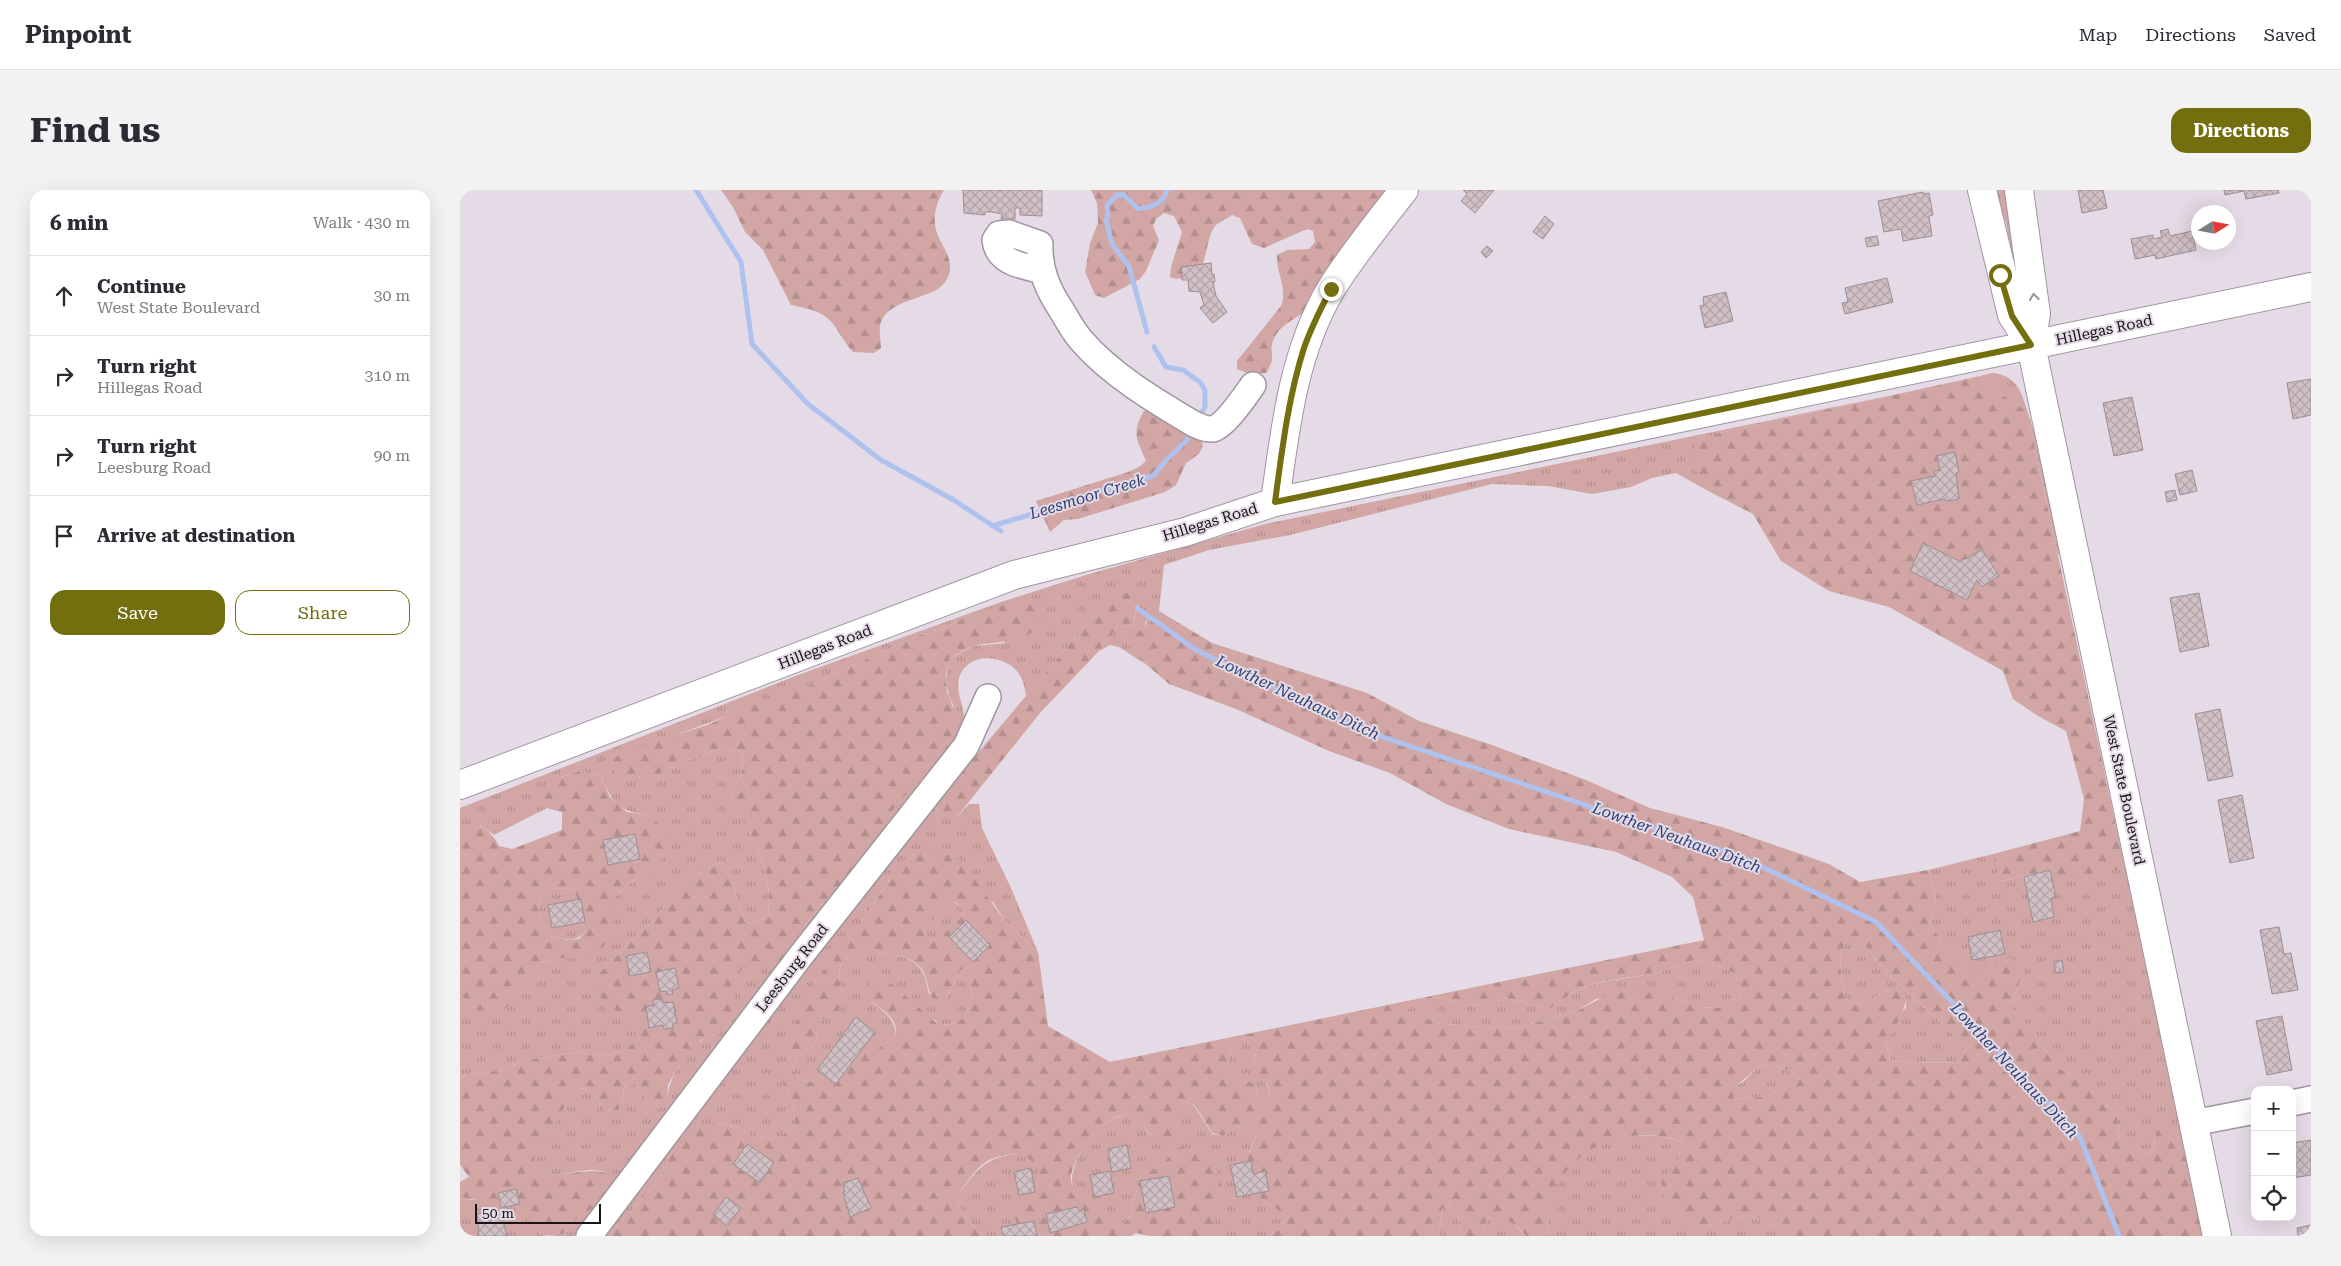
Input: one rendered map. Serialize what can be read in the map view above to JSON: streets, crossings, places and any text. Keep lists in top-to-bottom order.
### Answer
{
  "streets": {
    "main road": ["Hillegas Road", "West State Boulevard"],
    "street": ["Leesburg Road"]
  },
  "crossings": [
    ["Hillegas Road", "West State Boulevard"]
  ],
  "water": ["Leesmoor Creek", "Lowther Neuhaus Ditch"],
  "scale_bar": "50 m",
  "north": "right",
  "page": {
    "header": "Pinpoint",
    "nav": ["Map", "Directions", "Saved"],
    "buttons": [
      "Directions",
      ["Save", "Share"]
    ],
    "title": "Find us",
    "heading": ["6 min", "Walk · 430 m"],
    "list": [
      ["Continue", "West State Boulevard", "30 m"],
      ["Turn right", "Hillegas Road", "310 m"],
      ["Turn right", "Leesburg Road", "90 m"],
      "Arrive at destination"
    ],
    "map_buttons": ["+", "−"],
    "scale": "50 m"
  }
}
